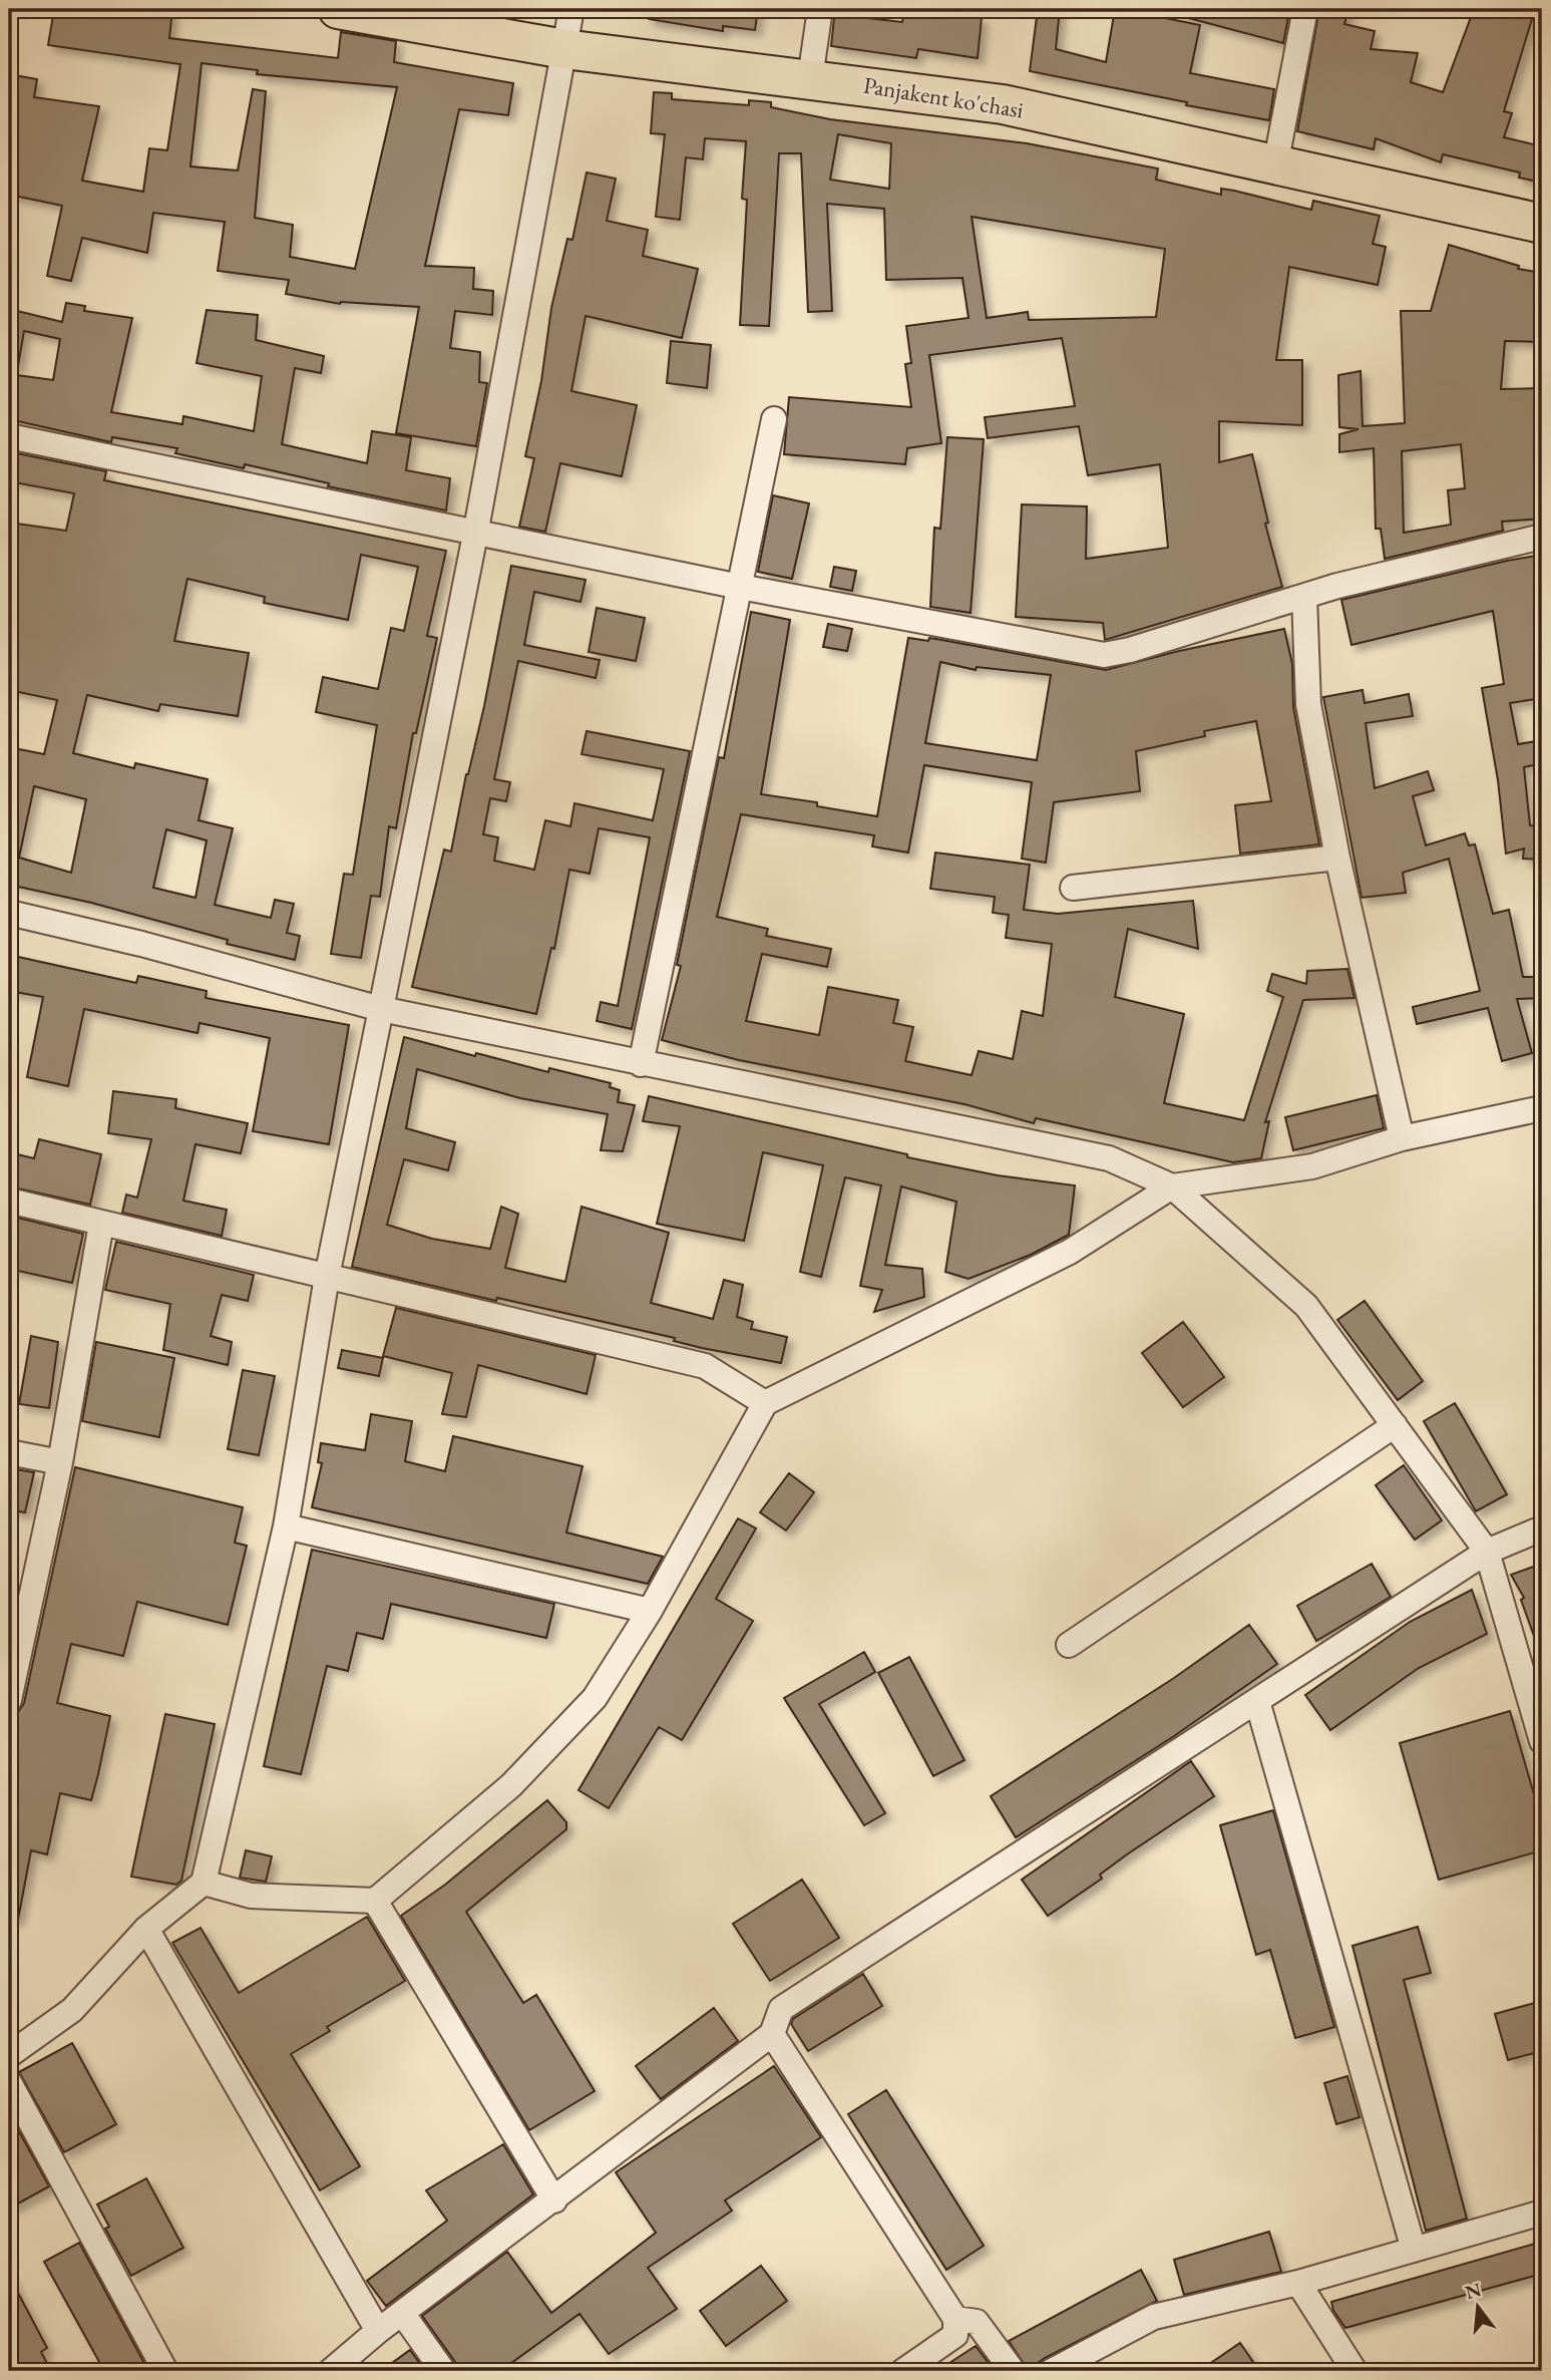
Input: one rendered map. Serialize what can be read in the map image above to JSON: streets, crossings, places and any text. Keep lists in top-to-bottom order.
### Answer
{
  "streets": {
    "main road": ["Panjakent ko'chasi"]
  },
  "north": "top"
}
